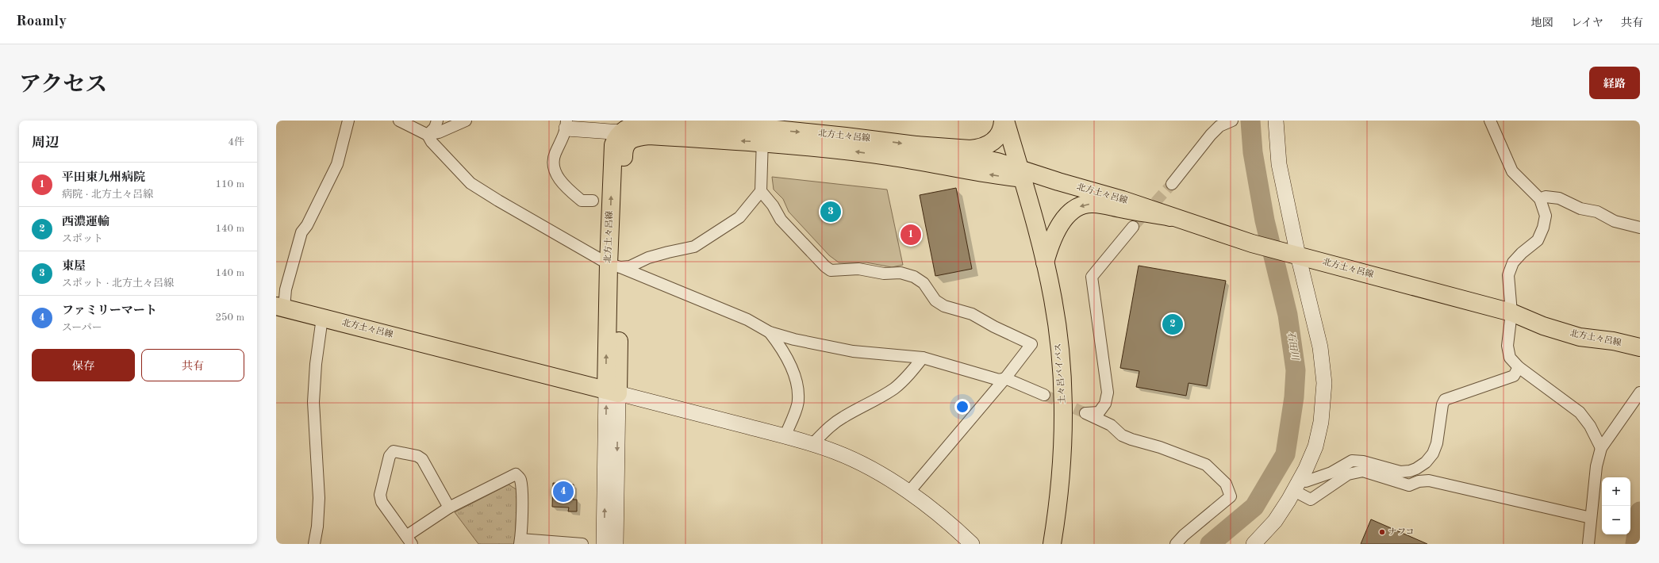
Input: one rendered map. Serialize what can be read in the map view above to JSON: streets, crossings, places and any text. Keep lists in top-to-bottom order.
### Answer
{
  "streets": {
    "main road": ["北方土々呂線", "土々呂バイパス"]
  },
  "crossings": [
    ["北方土々呂線", "土々呂バイパス"]
  ],
  "water": ["石田川"],
  "places": ["ナフコ"],
  "page": {
    "header": "Roamly",
    "nav": ["地図", "レイヤ", "共有"],
    "title": "アクセス",
    "buttons": [
      "経路",
      ["保存", "共有"]
    ],
    "heading": ["周辺", "4件"],
    "list": [
      {
        "mark": "1",
        "name": "平田東九州病院",
        "note": "病院 · 北方土々呂線",
        "value": "110 m"
      },
      {
        "mark": "2",
        "name": "西濃運輸",
        "note": "スポット",
        "value": "140 m"
      },
      {
        "mark": "3",
        "name": "東屋",
        "note": "スポット · 北方土々呂線",
        "value": "140 m"
      },
      {
        "mark": "4",
        "name": "ファミリーマート",
        "note": "スーパー",
        "value": "250 m"
      }
    ],
    "pins": [
      "3",
      "1",
      "2",
      "4"
    ],
    "map_buttons": ["+", "−"]
  }
}
